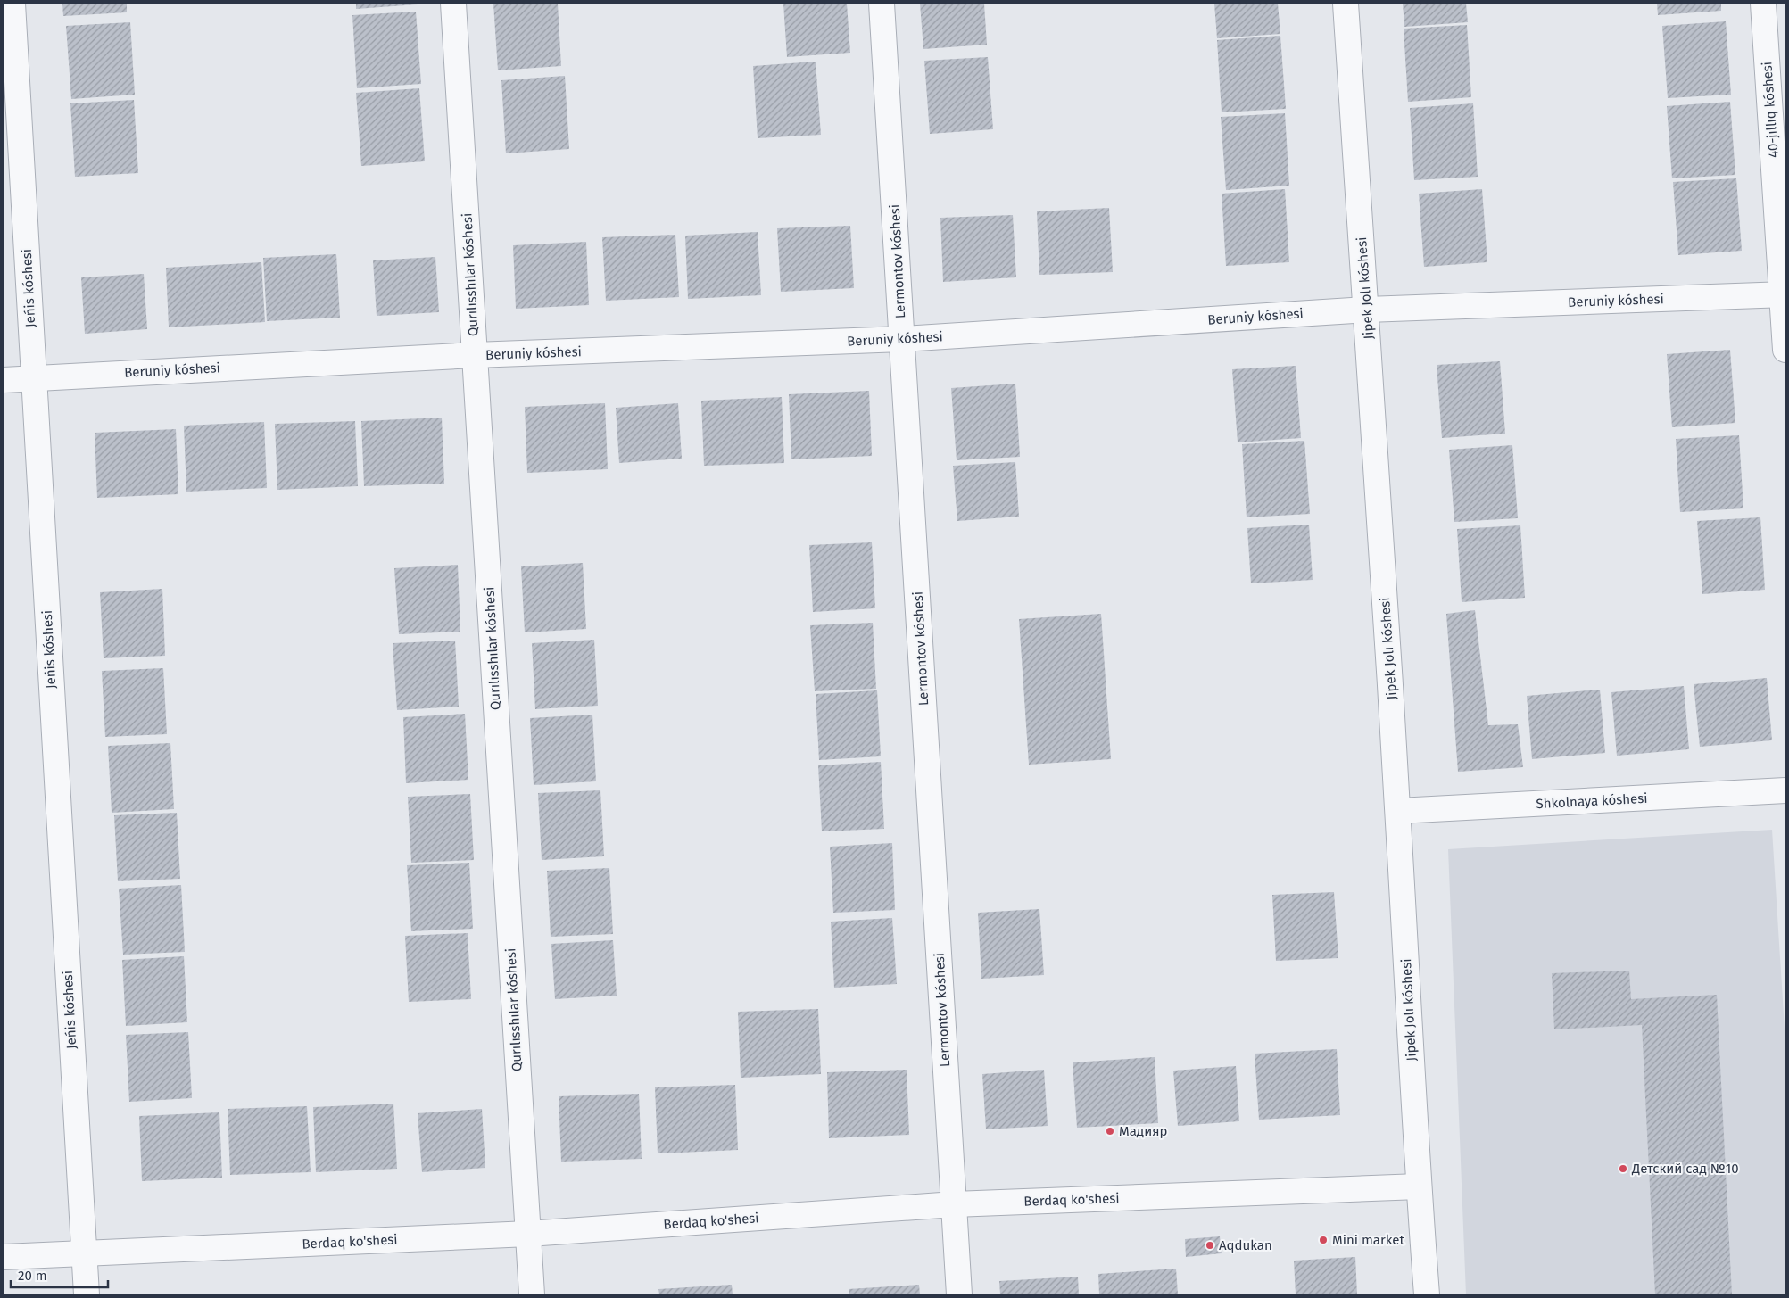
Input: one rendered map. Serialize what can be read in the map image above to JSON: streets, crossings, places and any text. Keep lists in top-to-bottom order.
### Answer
{
  "streets": {
    "street": [
      "40-jıllıq kóshesi",
      "Lermontov kóshesi",
      "Qurılısshılar kóshesi",
      "Jeńis kóshesi",
      "Jipek Jolı kóshesi",
      "Beruniy kóshesi",
      "Shkolnaya kóshesi",
      "Berdaq ko'shesi"
    ]
  },
  "crossings": [
    ["40-jıllıq kóshesi", "Beruniy kóshesi"],
    ["Lermontov kóshesi", "Beruniy kóshesi"],
    ["Lermontov kóshesi", "Berdaq ko'shesi"],
    ["Qurılısshılar kóshesi", "Beruniy kóshesi"],
    ["Qurılısshılar kóshesi", "Berdaq ko'shesi"],
    ["Jeńis kóshesi", "Beruniy kóshesi"],
    ["Jeńis kóshesi", "Berdaq ko'shesi"],
    ["Jipek Jolı kóshesi", "Beruniy kóshesi"],
    ["Jipek Jolı kóshesi", "Shkolnaya kóshesi"],
    ["Jipek Jolı kóshesi", "Berdaq ko'shesi"]
  ],
  "places": [
    "Мадияр",
    "Детский сад №10",
    "Mini market",
    "Aqdukan"
  ],
  "scale_bar": "20 m"
}
